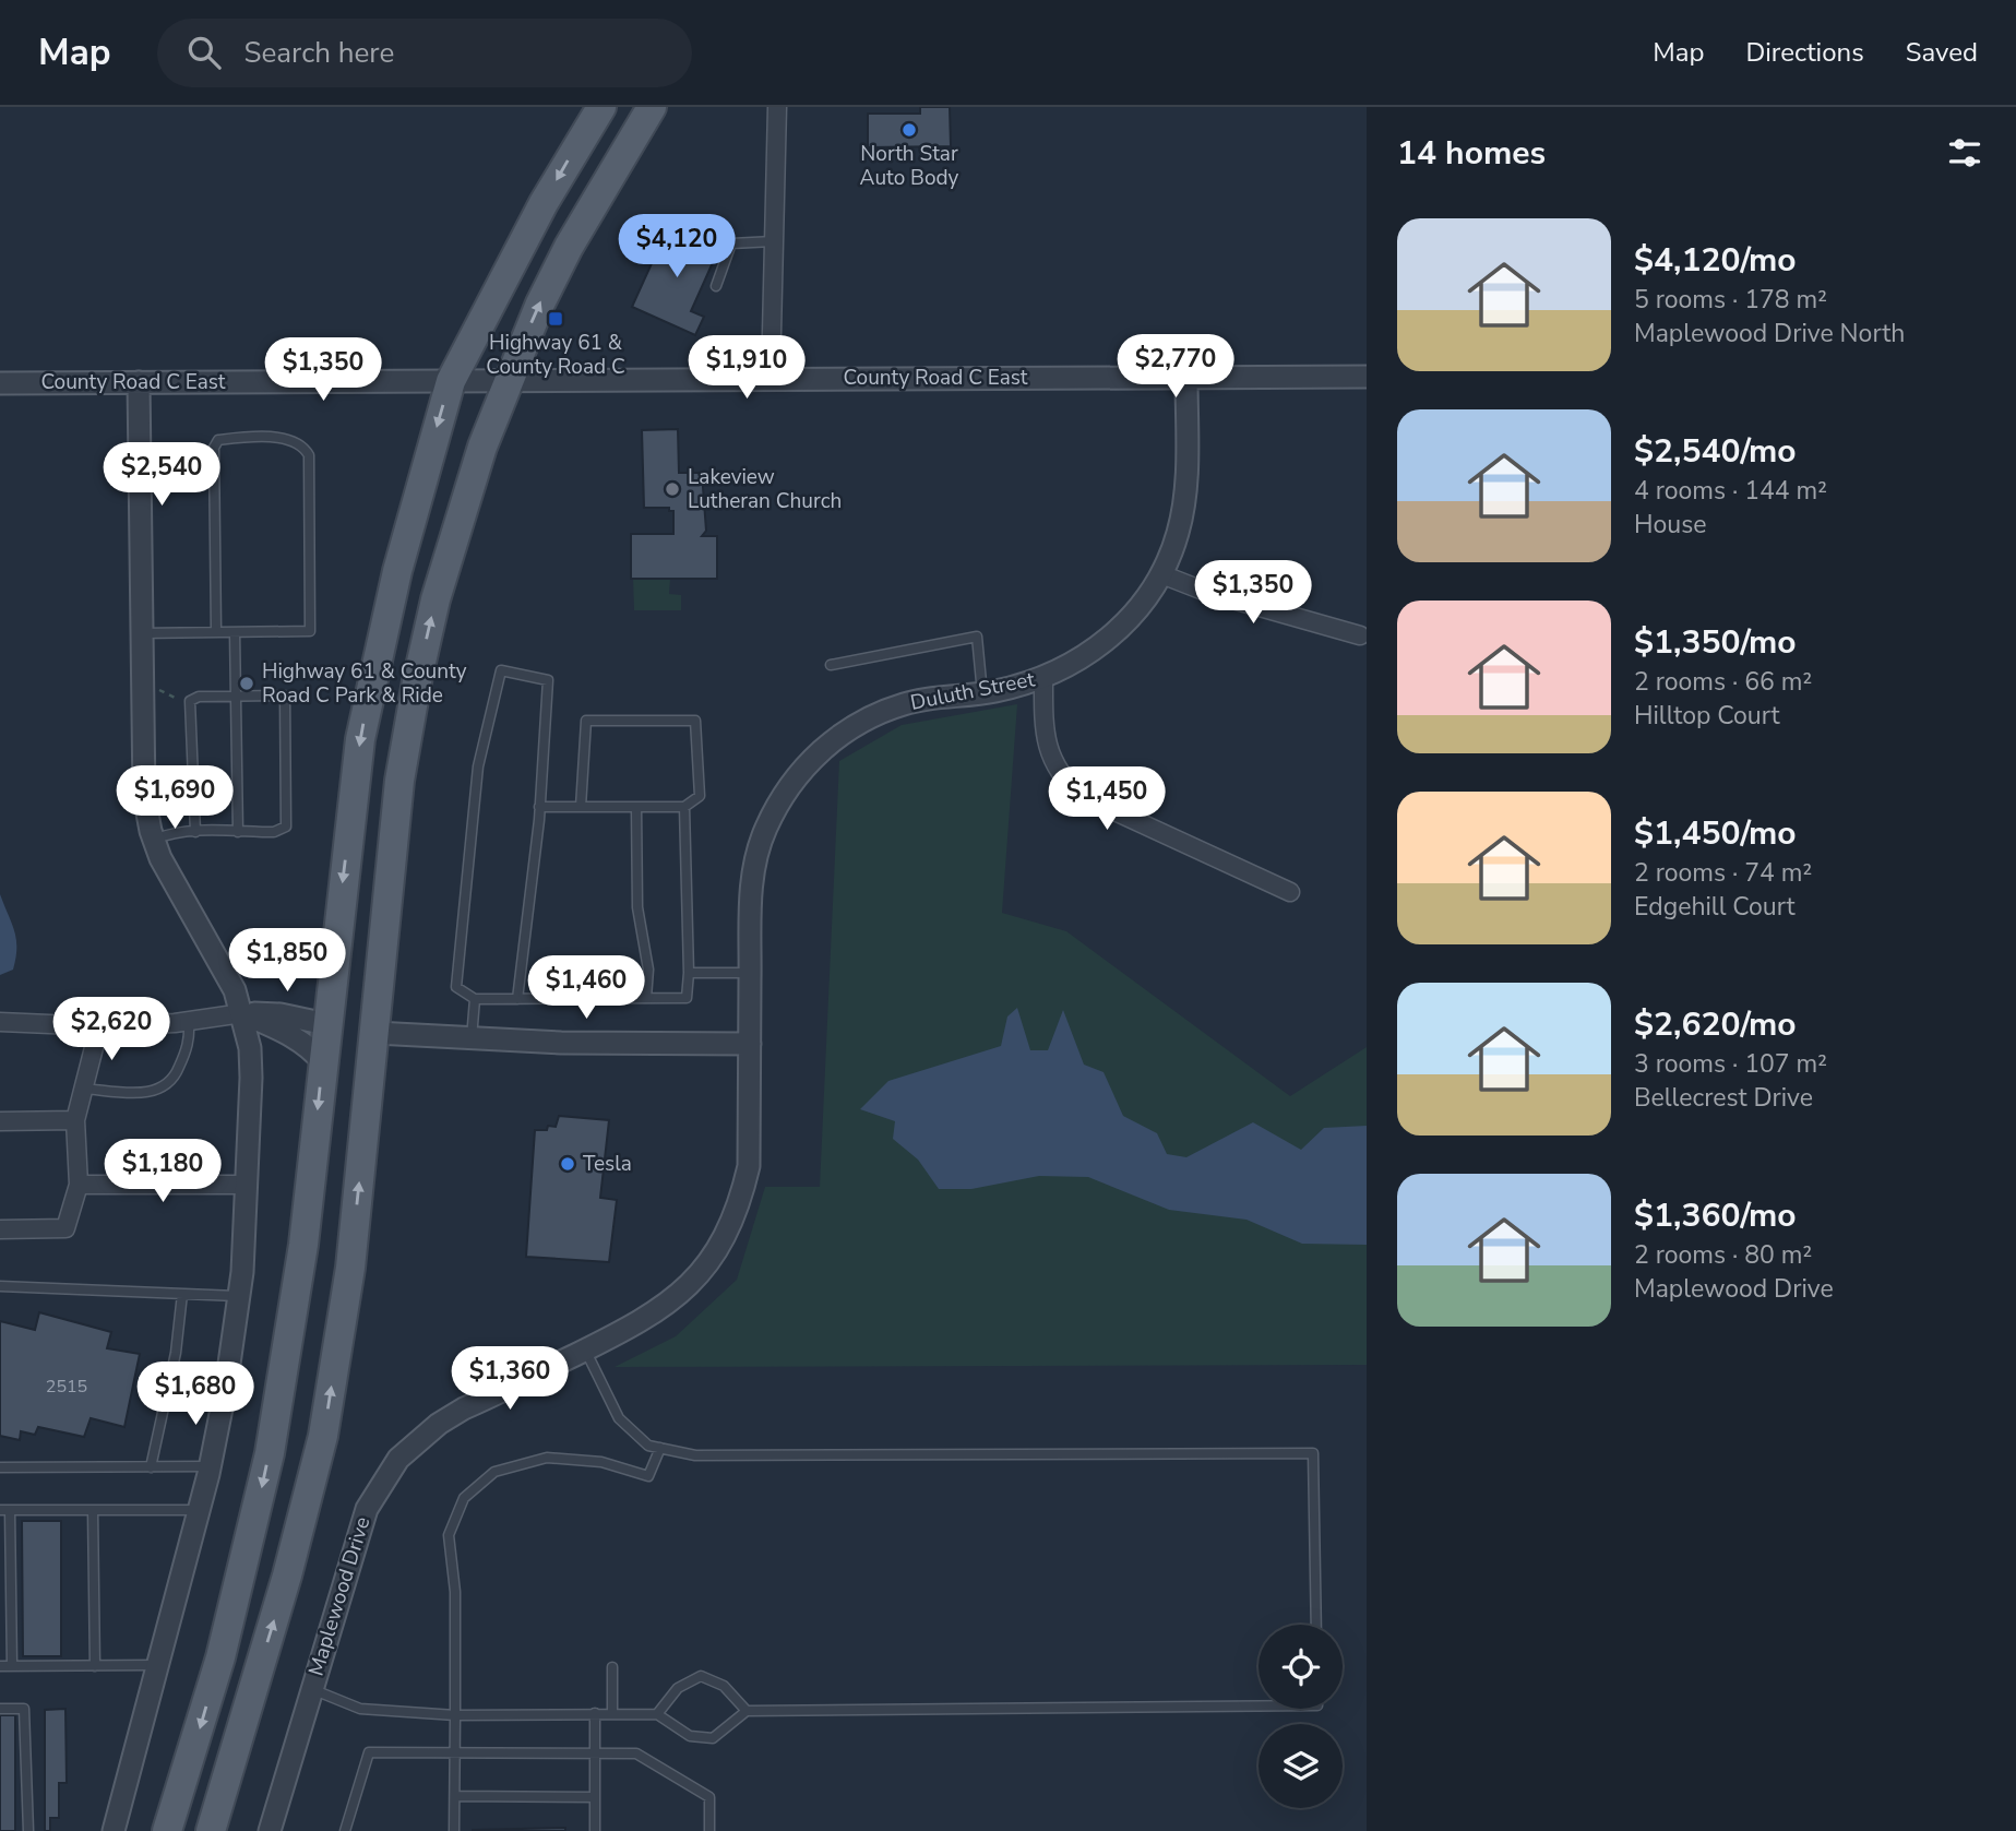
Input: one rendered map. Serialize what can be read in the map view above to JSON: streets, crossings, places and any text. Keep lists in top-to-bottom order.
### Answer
{
  "streets": {
    "street": ["County Road C East", "Duluth Street", "Maplewood Drive"]
  },
  "crossings": [
    ["County Road C East", "Duluth Street"],
    ["Duluth Street", "Maplewood Drive"]
  ],
  "places": {
    "other": [
      "North Star Auto Body",
      "Lakeview Lutheran Church",
      "Highway 61 & County Road C Park & Ride",
      "Tesla"
    ],
    "transit": ["Highway 61 & County Road C"]
  },
  "house_numbers": ["2515"],
  "page": {
    "header": "Map",
    "search": "Search here",
    "nav": ["Map", "Directions", "Saved"],
    "heading": "14 homes",
    "list": [
      {
        "name": "$4,120/mo",
        "note": "5 rooms · 178 m² · Maplewood Drive North"
      },
      {
        "name": "$2,540/mo",
        "note": "4 rooms · 144 m² · House"
      },
      {
        "name": "$1,350/mo",
        "note": "2 rooms · 66 m² · Hilltop Court"
      },
      {
        "name": "$1,450/mo",
        "note": "2 rooms · 74 m² · Edgehill Court"
      },
      {
        "name": "$2,620/mo",
        "note": "3 rooms · 107 m² · Bellecrest Drive"
      },
      {
        "name": "$1,360/mo",
        "note": "2 rooms · 80 m² · Maplewood Drive"
      }
    ],
    "price": [
      "$4,120",
      "$2,770",
      "$1,910",
      "$1,350",
      "$2,540",
      "$1,350",
      "$1,690",
      "$1,450",
      "$1,850",
      "$1,460",
      "$2,620",
      "$1,180",
      "$1,360",
      "$1,680"
    ]
  }
}
